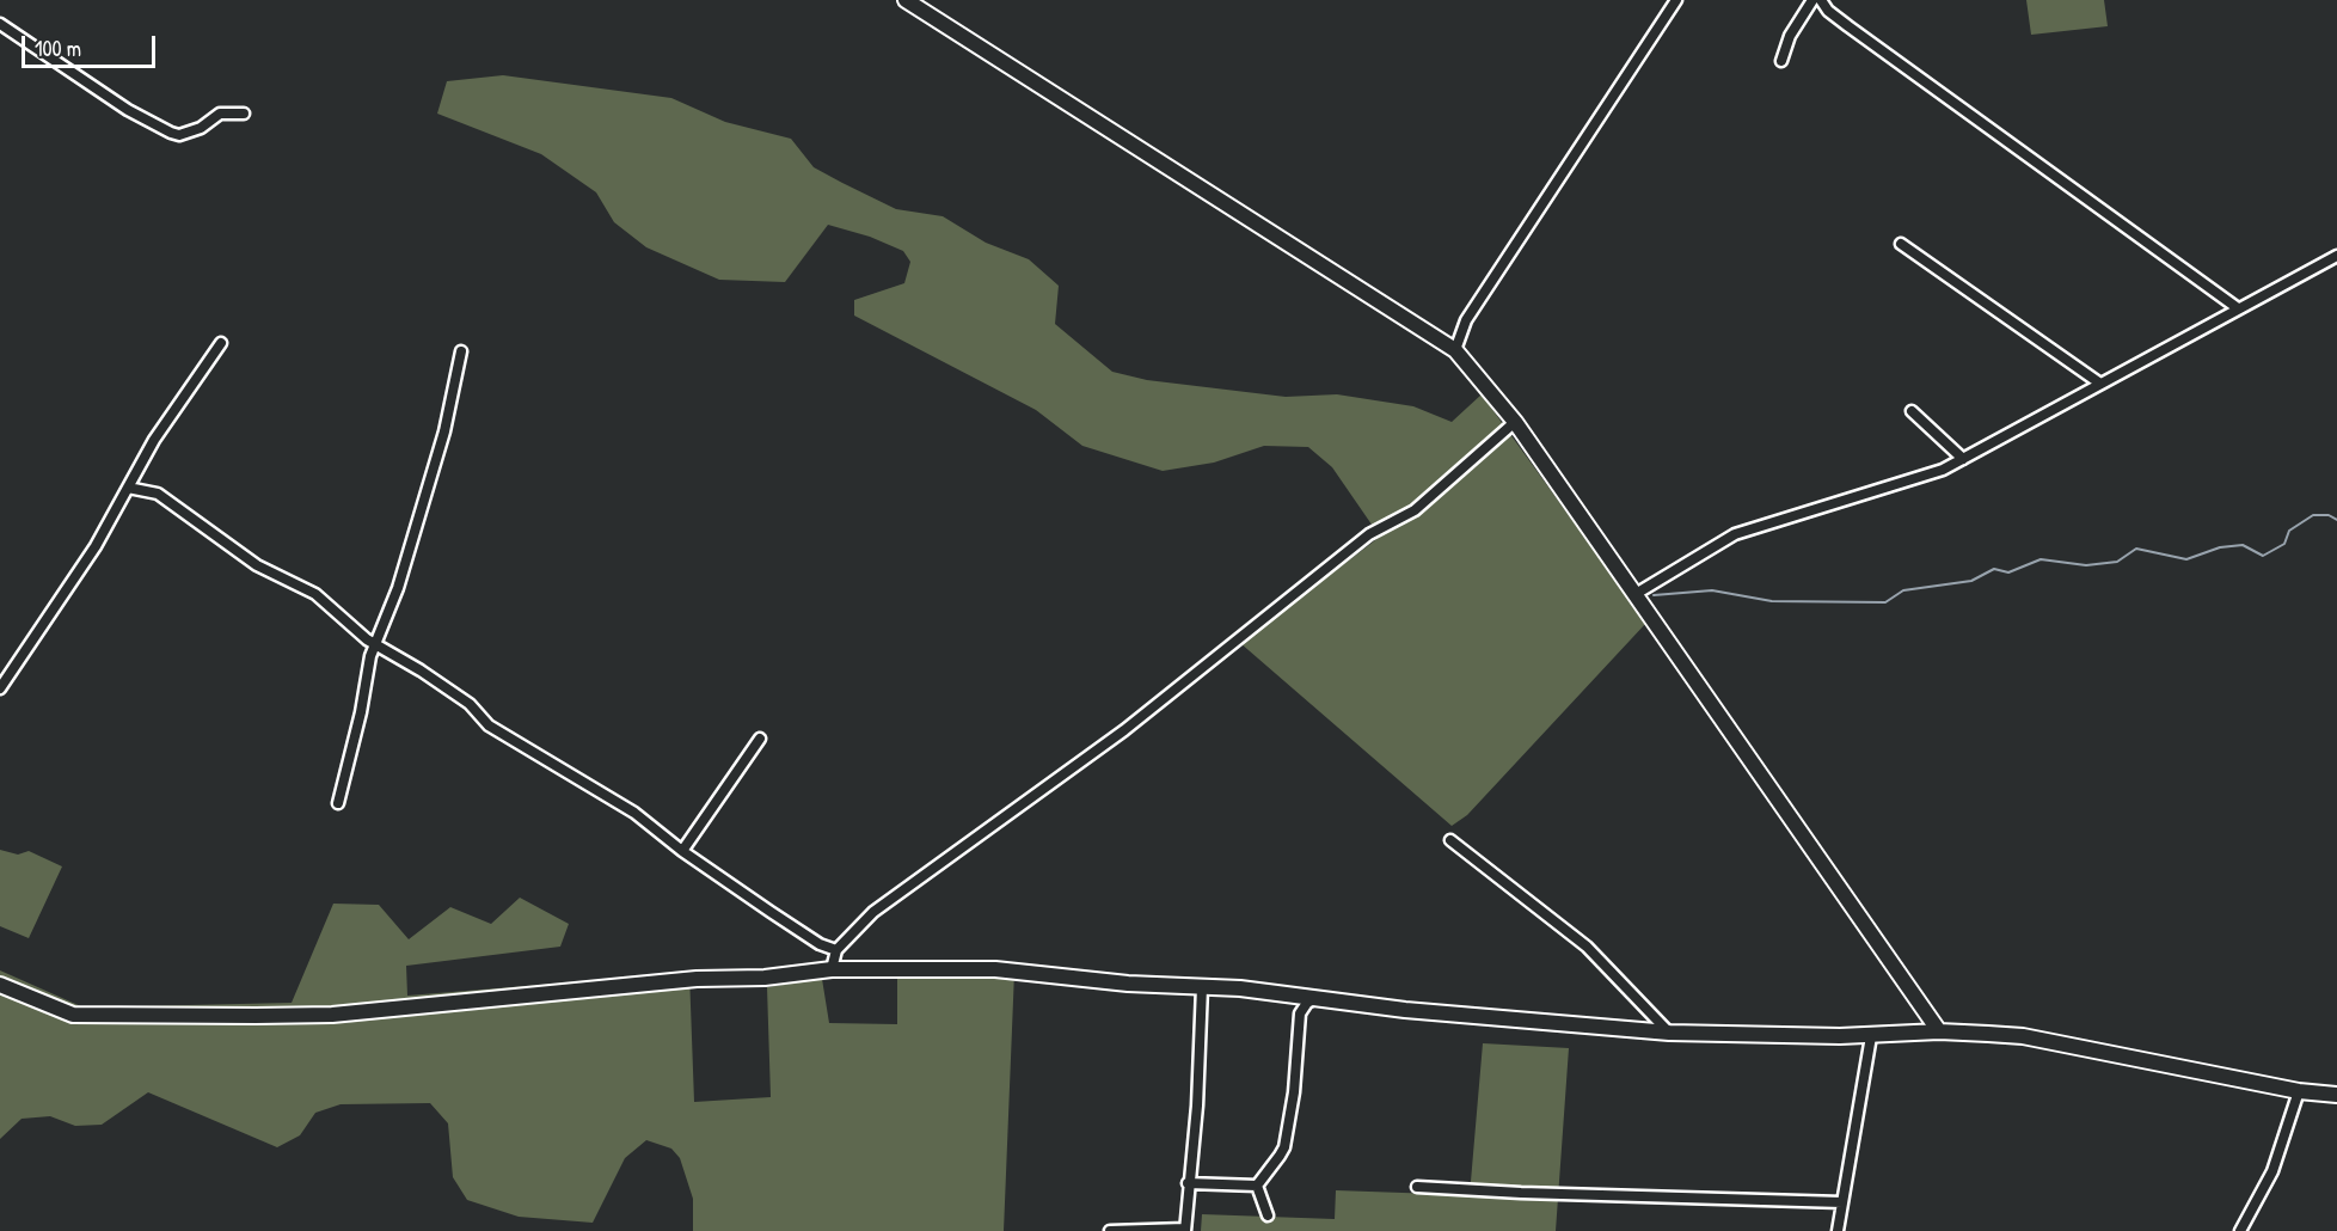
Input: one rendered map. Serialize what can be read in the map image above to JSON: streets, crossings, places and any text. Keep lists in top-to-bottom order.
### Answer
{
  "scale_bar": "100 m"
}
